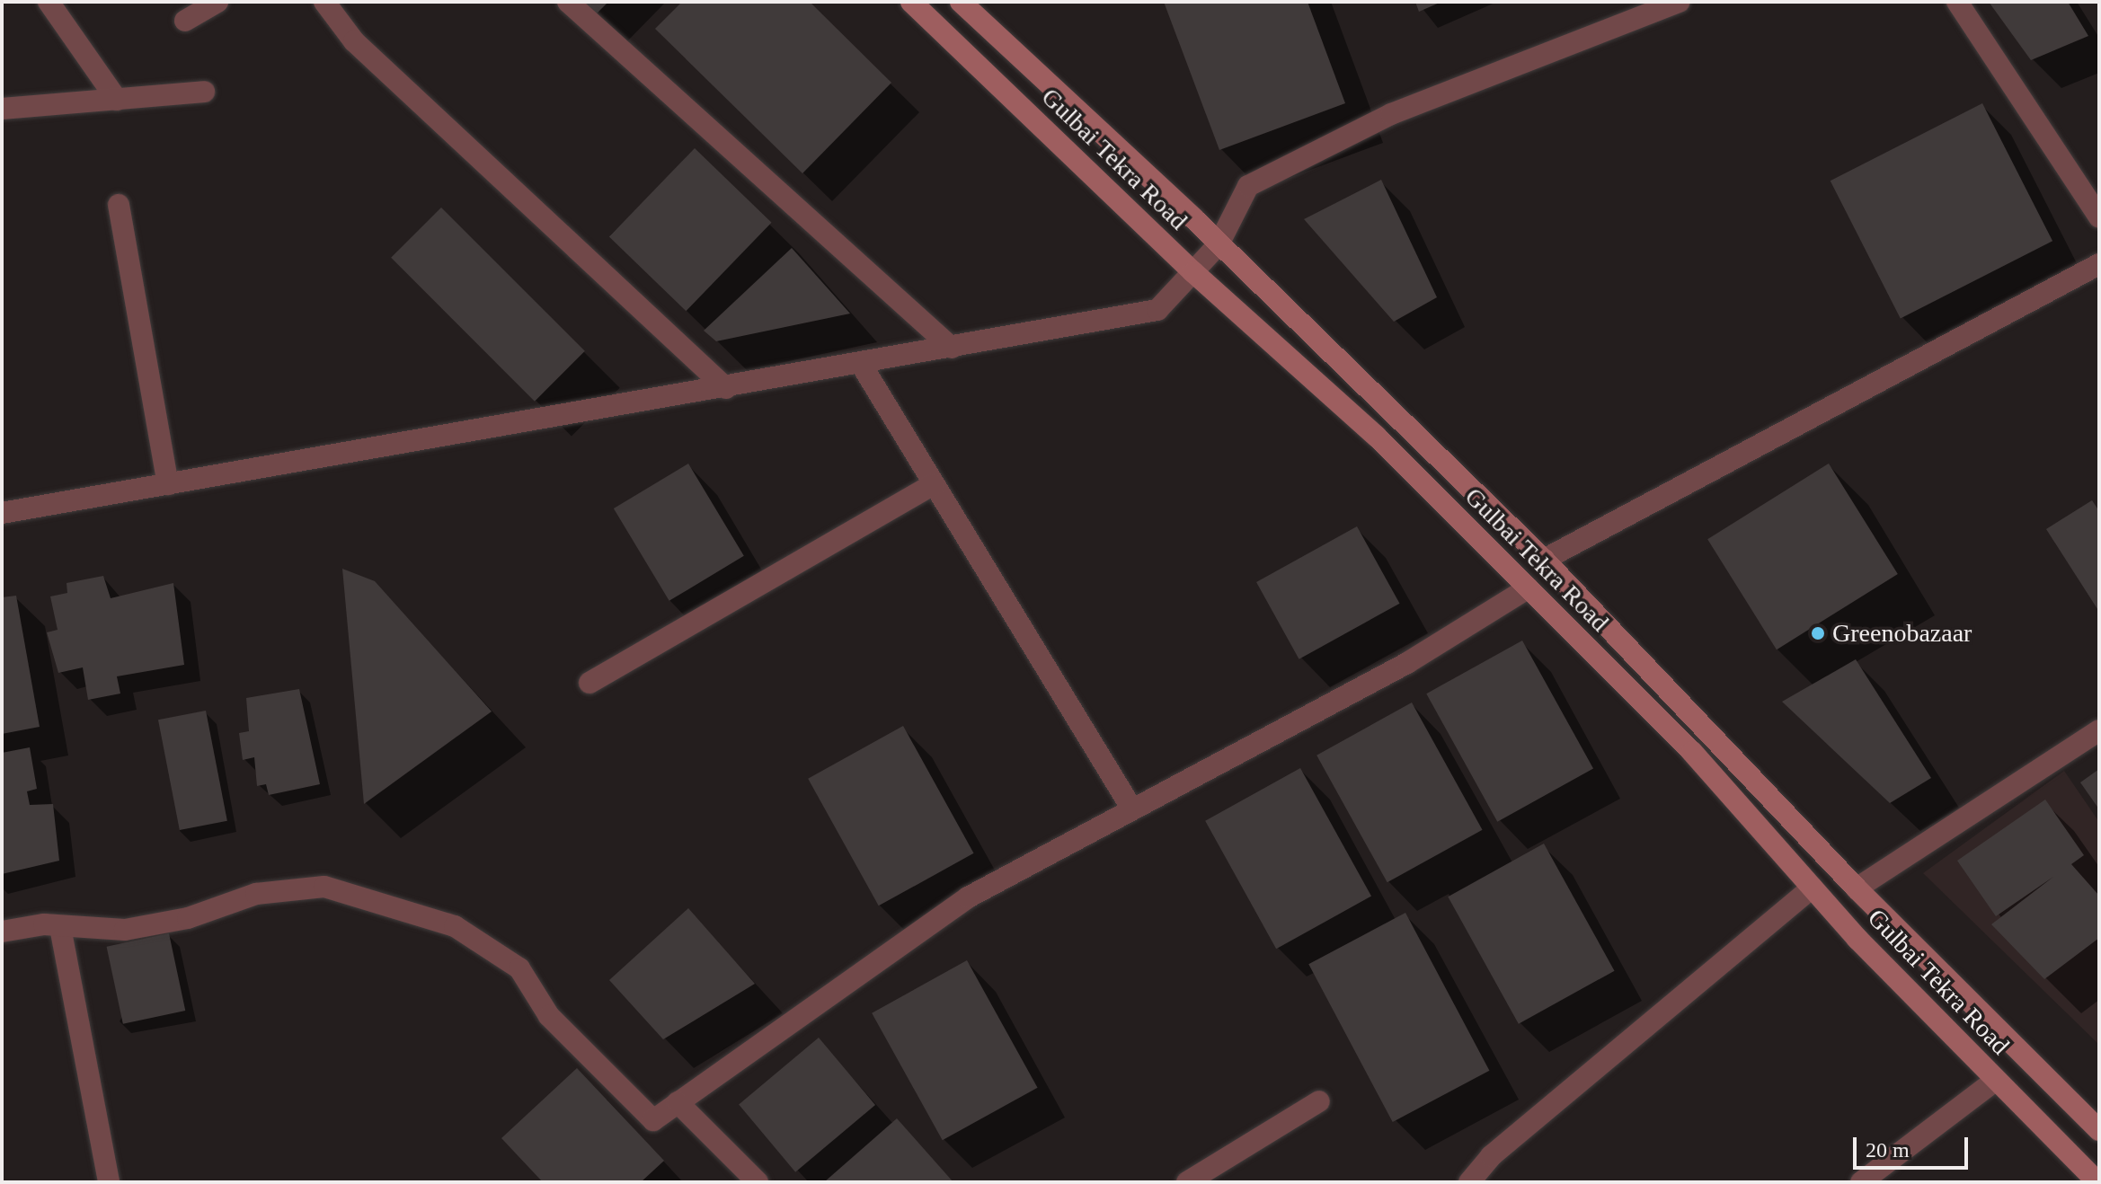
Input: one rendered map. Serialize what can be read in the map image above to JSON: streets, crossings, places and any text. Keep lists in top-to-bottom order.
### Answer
{
  "streets": {
    "main road": ["Gulbai Tekra Road"]
  },
  "places": ["Greenobazaar"],
  "scale_bar": "20 m"
}
